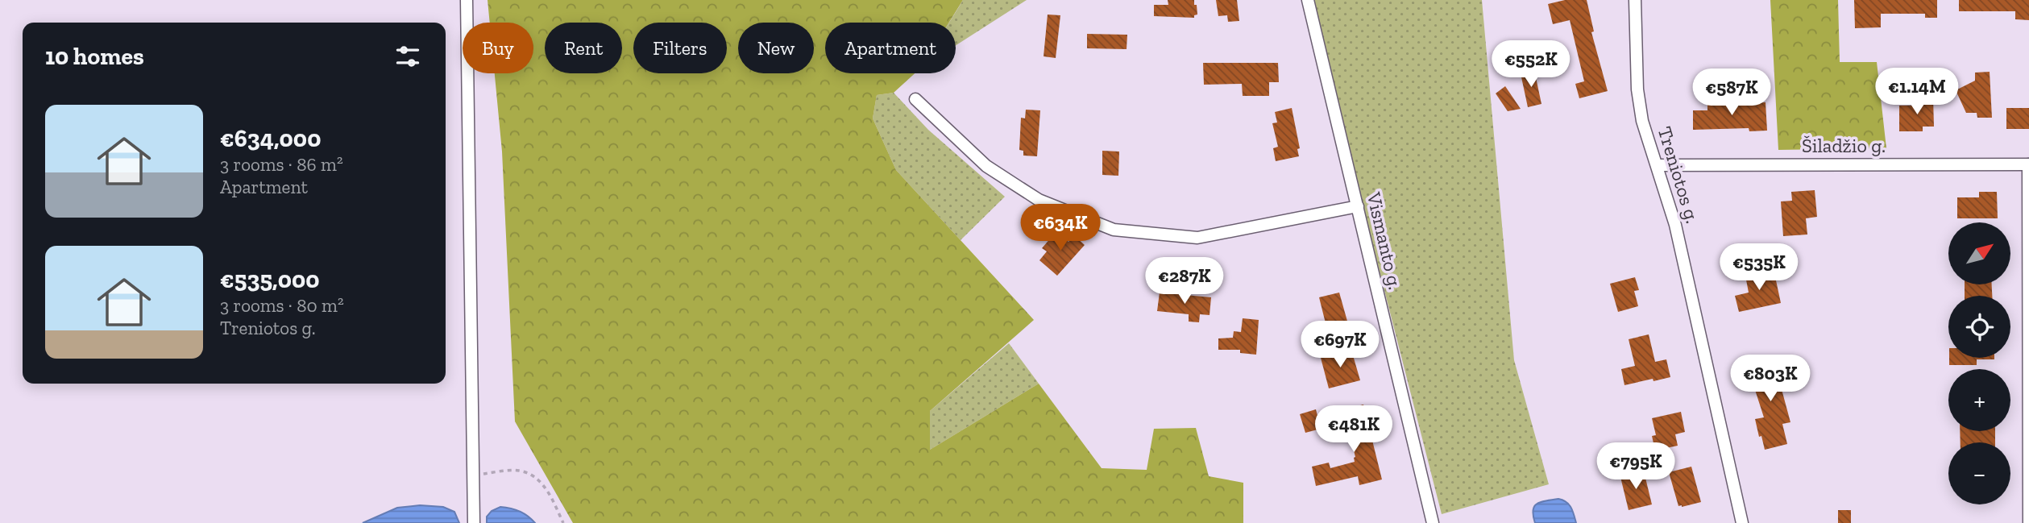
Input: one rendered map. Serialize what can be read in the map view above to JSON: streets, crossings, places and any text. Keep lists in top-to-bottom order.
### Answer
{
  "streets": {
    "street": ["Šiladžio g.", "Treniotos g.", "Vismanto g."]
  },
  "crossings": [
    ["Šiladžio g.", "Treniotos g."]
  ],
  "north": "top right",
  "page": {
    "chip": [
      "Buy",
      "Rent",
      "Filters",
      "New",
      "Apartment"
    ],
    "heading": "10 homes",
    "price": [
      "€552K",
      "€1.14M",
      "€587K",
      "€634K",
      "€535K",
      "€287K",
      "€697K",
      "€803K",
      "€481K",
      "€795K"
    ],
    "list": [
      {
        "name": "€634,000",
        "note": "3 rooms · 86 m² · Apartment"
      },
      {
        "name": "€535,000",
        "note": "3 rooms · 80 m² · Treniotos g."
      }
    ],
    "map_buttons": ["+", "−"]
  }
}
